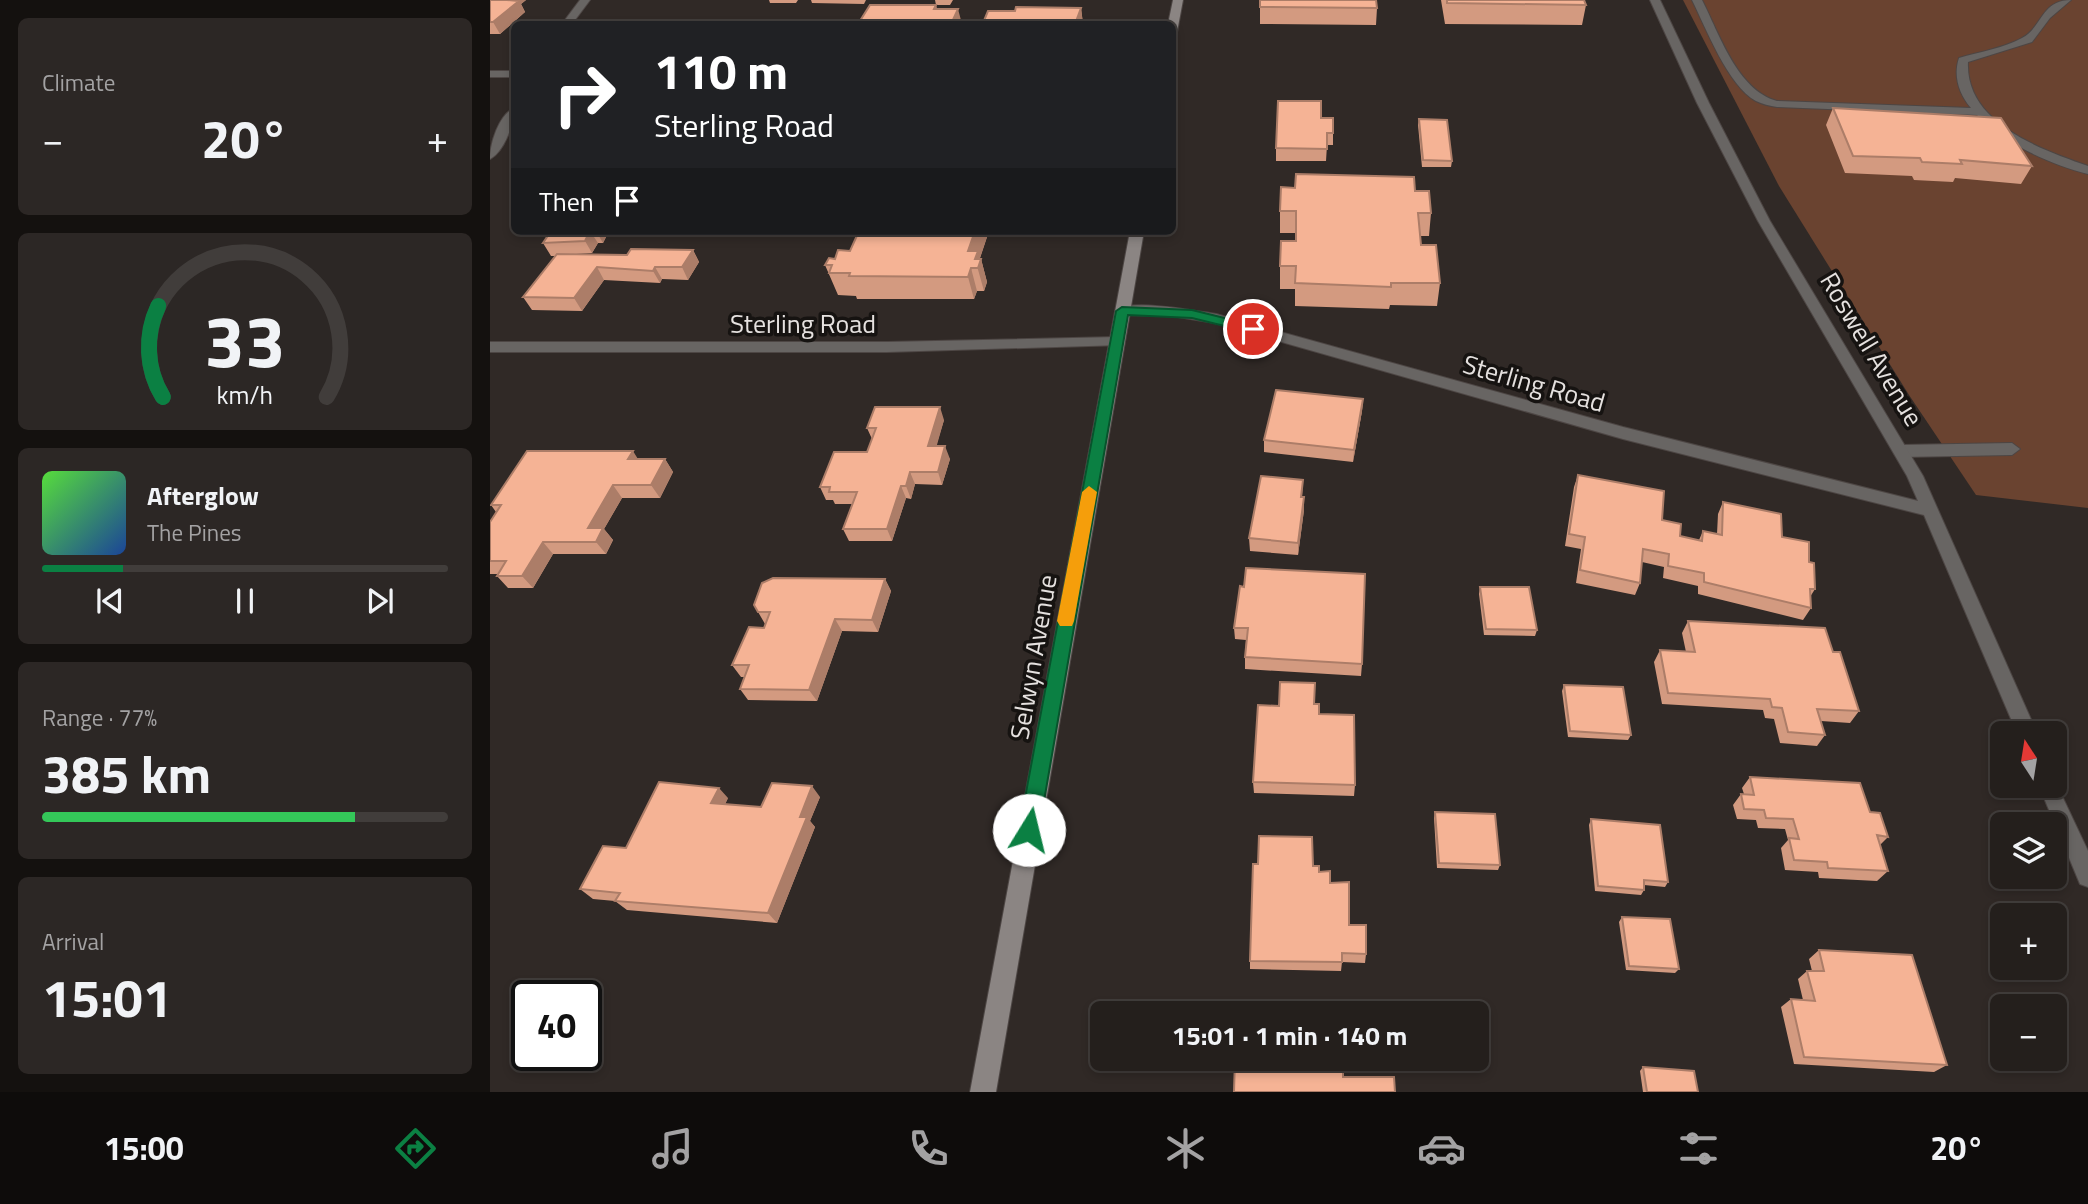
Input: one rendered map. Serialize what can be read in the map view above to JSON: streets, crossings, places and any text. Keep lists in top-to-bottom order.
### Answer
{
  "streets": {
    "street": ["Sterling Road", "Roswell Avenue", "Selwyn Avenue"]
  },
  "crossings": [
    ["Sterling Road", "Roswell Avenue"],
    ["Sterling Road", "Selwyn Avenue"]
  ],
  "north": "top",
  "page": {
    "tile": [
      "Climate",
      ["Range · 77%", "385 km"],
      ["Arrival", "15:01"]
    ],
    "turn": ["110 m", "Sterling Road"],
    "heat": ["−", "20°", "+"],
    "then": "Then",
    "song": ["Afterglow", "The Pines"],
    "map_buttons": ["+", "−"],
    "limit": "40",
    "trip": "15:01 · 1 min · 140 m",
    "tabs": ["15:00", "20°"],
    "gauge": ["33", "km/h"]
  }
}
